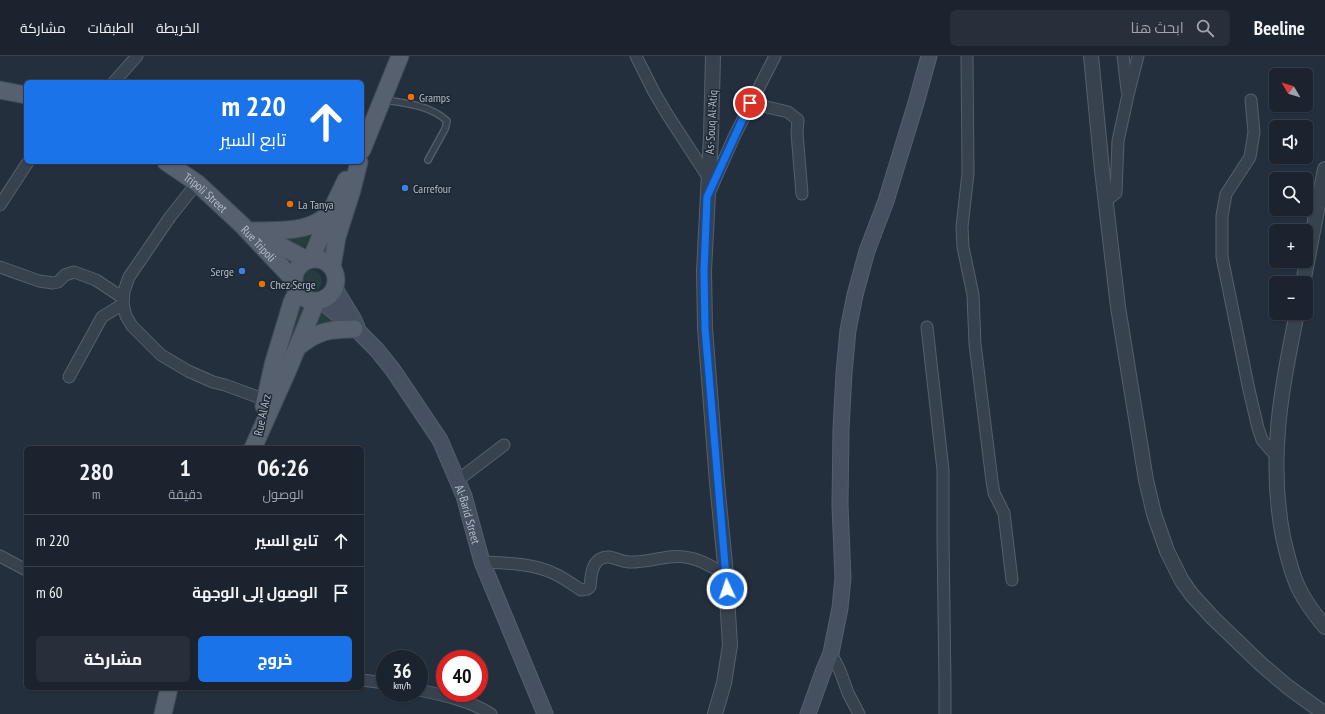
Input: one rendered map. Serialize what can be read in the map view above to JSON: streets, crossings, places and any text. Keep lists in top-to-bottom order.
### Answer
{
  "streets": {
    "main road": [
      "Tripoli Street",
      "Rue Tripoli",
      "Rue Al Arz",
      "Al-Barid Street"
    ],
    "street": ["As-Souq Al-'Atiq"]
  },
  "crossings": [
    ["Tripoli Street", "Rue Tripoli"],
    ["Rue Tripoli", "Rue Al Arz"],
    ["Rue Tripoli", "Al-Barid Street"],
    ["Rue Al Arz", "Al-Barid Street"]
  ],
  "places": [
    "Gramps",
    "Carrefour",
    "La Tanya",
    "Serge",
    "Chez Serge"
  ],
  "north": "top left",
  "page": {
    "header": "Beeline",
    "search": "ابحث هنا",
    "nav": ["الخريطة", "الطبقات", "مشاركة"],
    "map_buttons": ["+", "−"],
    "turn": ["220 m", "تابع السير"],
    "eta": [
      "06:26",
      "الوصول",
      "1",
      "دقيقة",
      "280",
      "m"
    ],
    "list": [
      {
        "name": "تابع السير",
        "value": "220 m"
      },
      {
        "name": "الوصول إلى الوجهة",
        "value": "60 m"
      }
    ],
    "buttons": ["خروج", "مشاركة"],
    "speed": "36 km/h",
    "limit": "40"
  }
}
